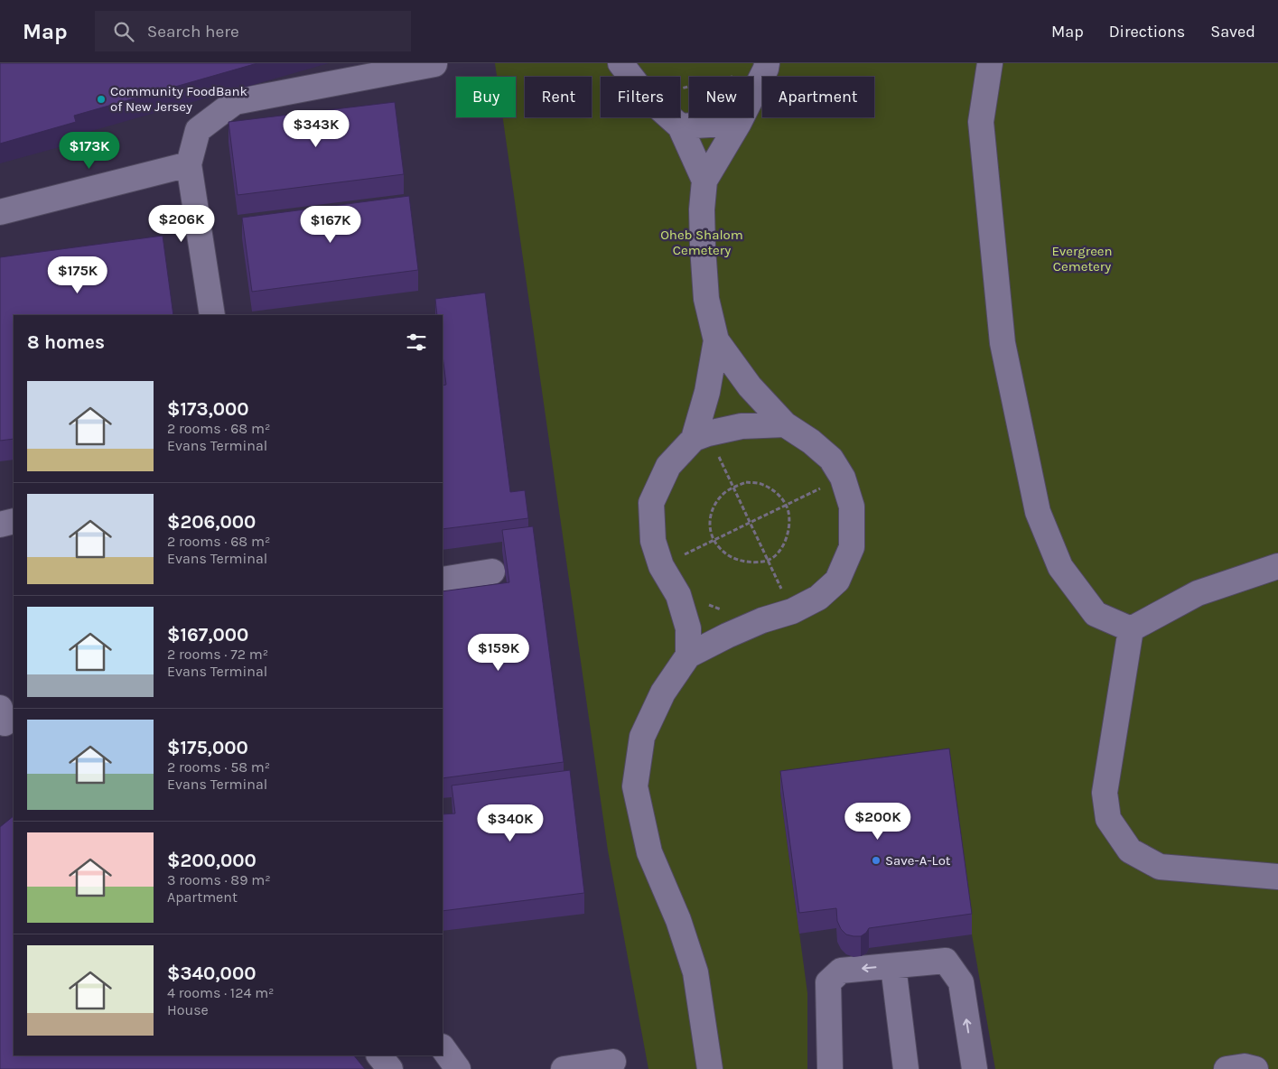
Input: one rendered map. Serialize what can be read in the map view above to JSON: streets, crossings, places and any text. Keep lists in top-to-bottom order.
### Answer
{
  "parks": ["Oheb Shalom Cemetery", "Evergreen Cemetery"],
  "places": ["Community FoodBank of New Jersey", "Save-A-Lot"],
  "page": {
    "header": "Map",
    "search": "Search here",
    "nav": ["Map", "Directions", "Saved"],
    "chip": [
      "Buy",
      "Rent",
      "Filters",
      "New",
      "Apartment"
    ],
    "price": [
      "$343K",
      "$173K",
      "$206K",
      "$167K",
      "$175K",
      "$159K",
      "$200K",
      "$340K"
    ],
    "heading": "8 homes",
    "list": [
      {
        "name": "$173,000",
        "note": "2 rooms · 68 m² · Evans Terminal"
      },
      {
        "name": "$206,000",
        "note": "2 rooms · 68 m² · Evans Terminal"
      },
      {
        "name": "$167,000",
        "note": "2 rooms · 72 m² · Evans Terminal"
      },
      {
        "name": "$175,000",
        "note": "2 rooms · 58 m² · Evans Terminal"
      },
      {
        "name": "$200,000",
        "note": "3 rooms · 89 m² · Apartment"
      },
      {
        "name": "$340,000",
        "note": "4 rooms · 124 m² · House"
      }
    ]
  }
}
